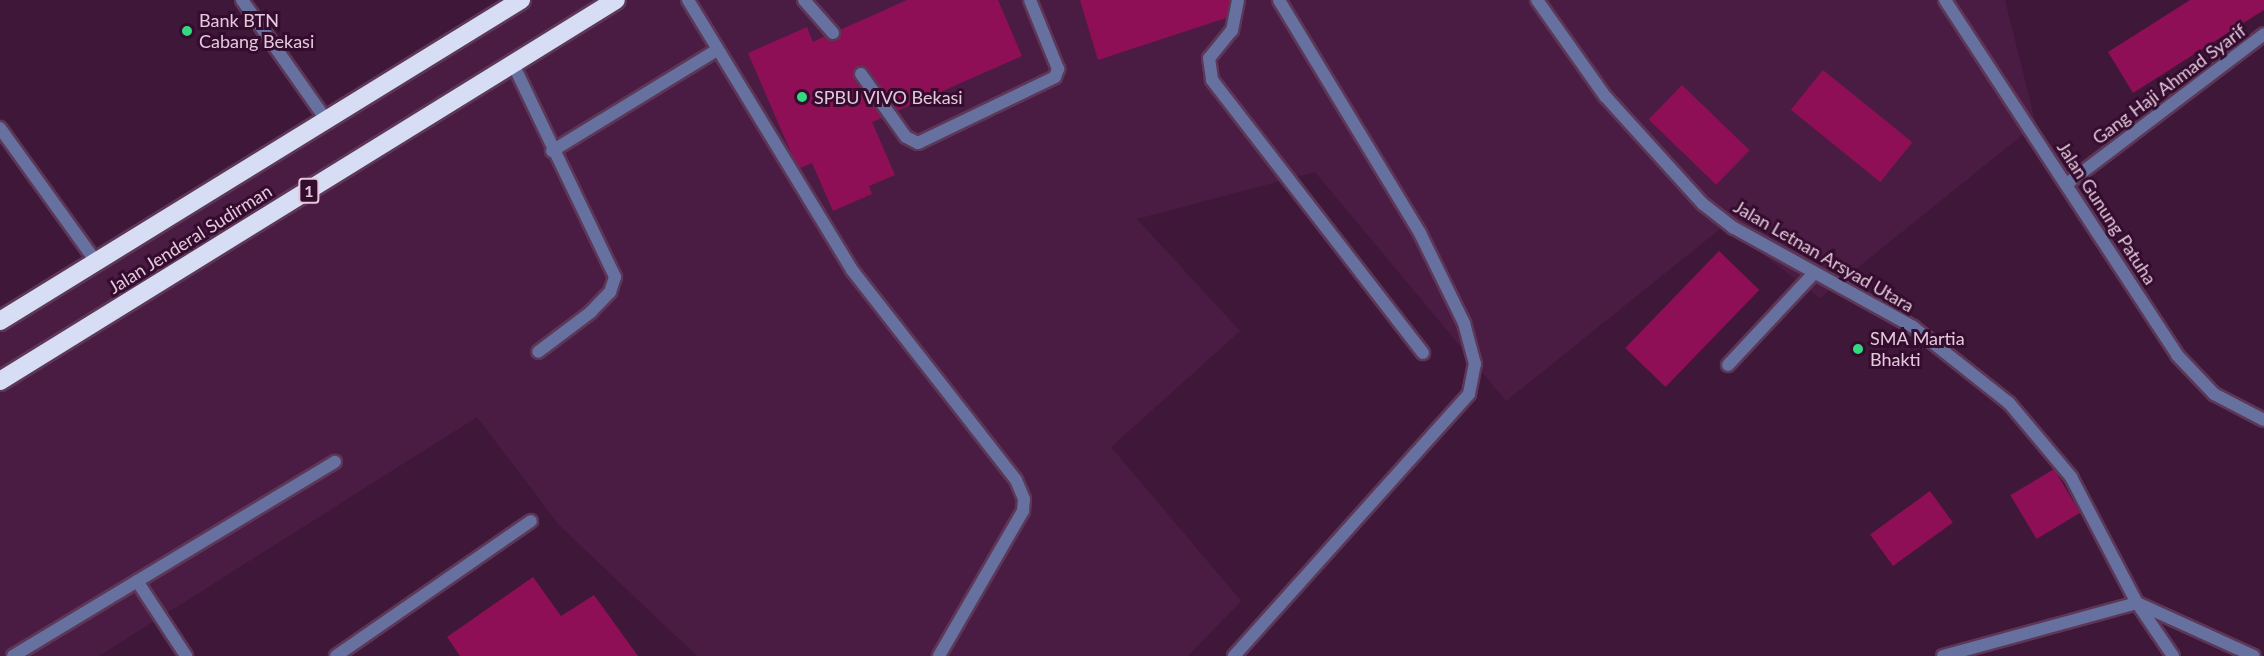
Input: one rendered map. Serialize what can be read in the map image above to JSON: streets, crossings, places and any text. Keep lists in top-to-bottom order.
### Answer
{
  "streets": {
    "highway": ["1", "Jalan Jenderal Sudirman"],
    "street": ["Gang Haji Ahmad Syarif", "Jalan Gunung Patuha", "Jalan Letnan Arsyad Utara"]
  },
  "crossings": [
    ["Gang Haji Ahmad Syarif", "Jalan Gunung Patuha"]
  ],
  "places": ["Bank BTN Cabang Bekasi", "SPBU VIVO Bekasi", "SMA Martia Bhakti"]
}
